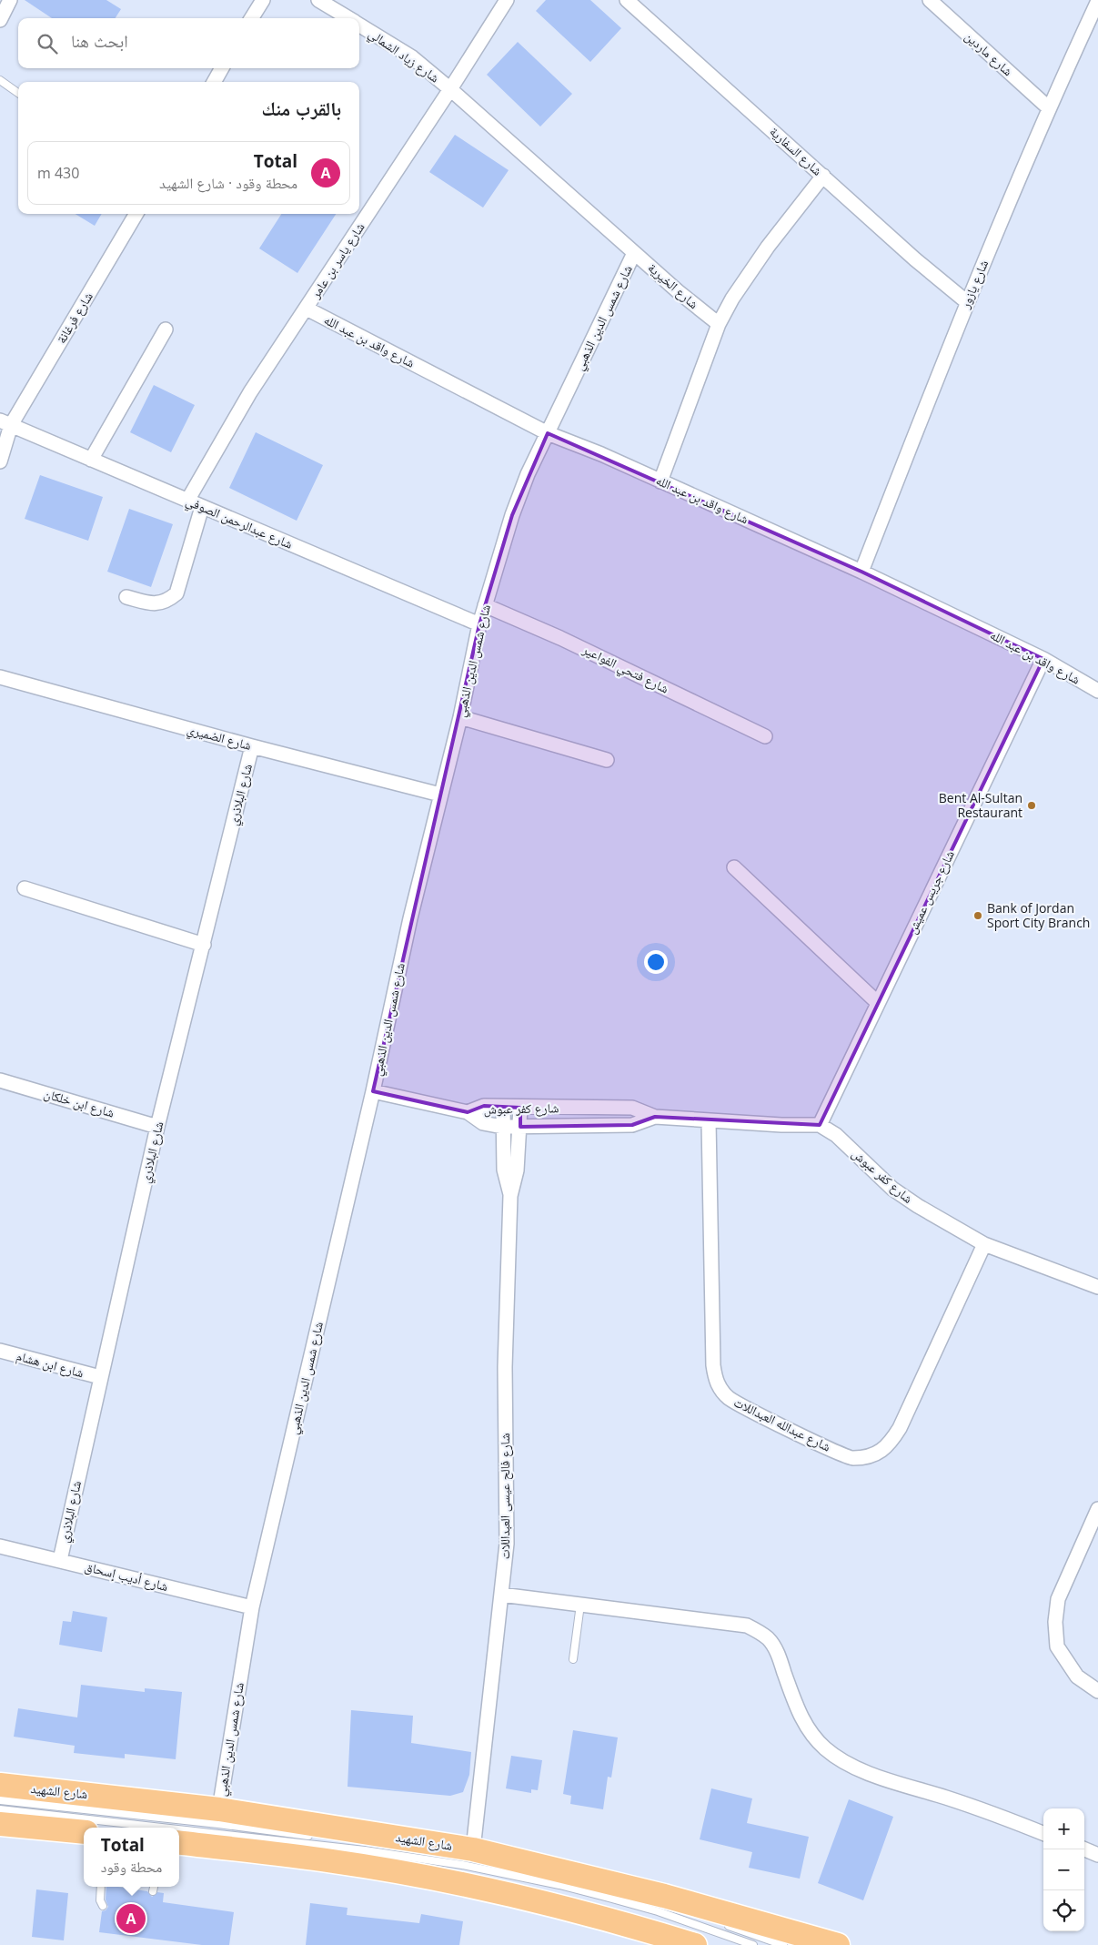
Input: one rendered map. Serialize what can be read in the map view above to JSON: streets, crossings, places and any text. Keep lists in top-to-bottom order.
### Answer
{
  "streets": {
    "highway": ["شارع الشهيد"],
    "street": [
      "شارع ماردين",
      "شارع زياد الشمالي",
      "شارع السفارية",
      "شارع ياسر بن عامر",
      "شارع يازور",
      "شارع الخيرية",
      "شارع فرغانة",
      "شارع شمس الدين الذهبي",
      "شارع واقد بن عبد الله",
      "شارع عبدالرحمن الصوفي",
      "شارع فتحي الفواعير",
      "شارع الضميري",
      "شارع البلاذري",
      "شارع جريس عميش",
      "شارع ابن خلكان",
      "شارع كفر عبوش",
      "شارع ابن هشام",
      "شارع عبدالله العبداللات",
      "شارع فالح عيسى العبداللات",
      "شارع أديب إسحاق"
    ]
  },
  "crossings": [
    ["شارع ماردين", "شارع يازور"],
    ["شارع زياد الشمالي", "شارع ياسر بن عامر"],
    ["شارع زياد الشمالي", "شارع الخيرية"],
    ["شارع السفارية", "شارع يازور"],
    ["شارع ياسر بن عامر", "شارع الخيرية"],
    ["شارع ياسر بن عامر", "شارع واقد بن عبد الله"],
    ["شارع ياسر بن عامر", "شارع عبدالرحمن الصوفي"],
    ["شارع يازور", "شارع واقد بن عبد الله"],
    ["شارع الخيرية", "شارع شمس الدين الذهبي"],
    ["شارع فرغانة", "شارع عبدالرحمن الصوفي"],
    ["شارع شمس الدين الذهبي", "شارع واقد بن عبد الله"],
    ["شارع شمس الدين الذهبي", "شارع عبدالرحمن الصوفي"],
    ["شارع شمس الدين الذهبي", "شارع فتحي الفواعير"],
    ["شارع شمس الدين الذهبي", "شارع الضميري"],
    ["شارع شمس الدين الذهبي", "شارع كفر عبوش"],
    ["شارع شمس الدين الذهبي", "شارع أديب إسحاق"],
    ["شارع شمس الدين الذهبي", "شارع الشهيد"],
    ["شارع واقد بن عبد الله", "شارع جريس عميش"],
    ["شارع الضميري", "شارع البلاذري"],
    ["شارع البلاذري", "شارع ابن خلكان"],
    ["شارع البلاذري", "شارع ابن هشام"],
    ["شارع البلاذري", "شارع أديب إسحاق"],
    ["شارع جريس عميش", "شارع كفر عبوش"],
    ["شارع كفر عبوش", "شارع عبدالله العبداللات"],
    ["شارع كفر عبوش", "شارع فالح عيسى العبداللات"],
    ["شارع فالح عيسى العبداللات", "شارع الشهيد"]
  ],
  "places": ["Bent Al-Sultan Restaurant", "Bank of Jordan Sport City Branch"],
  "page": {
    "search": "ابحث هنا",
    "heading": "بالقرب منك",
    "list": [
      {
        "mark": "A",
        "name": "Total",
        "note": "محطة وقود · شارع الشهيد",
        "value": "430 m"
      }
    ],
    "map_buttons": ["+", "−"],
    "popup": ["Total", "محطة وقود"],
    "pins": "A"
  }
}
